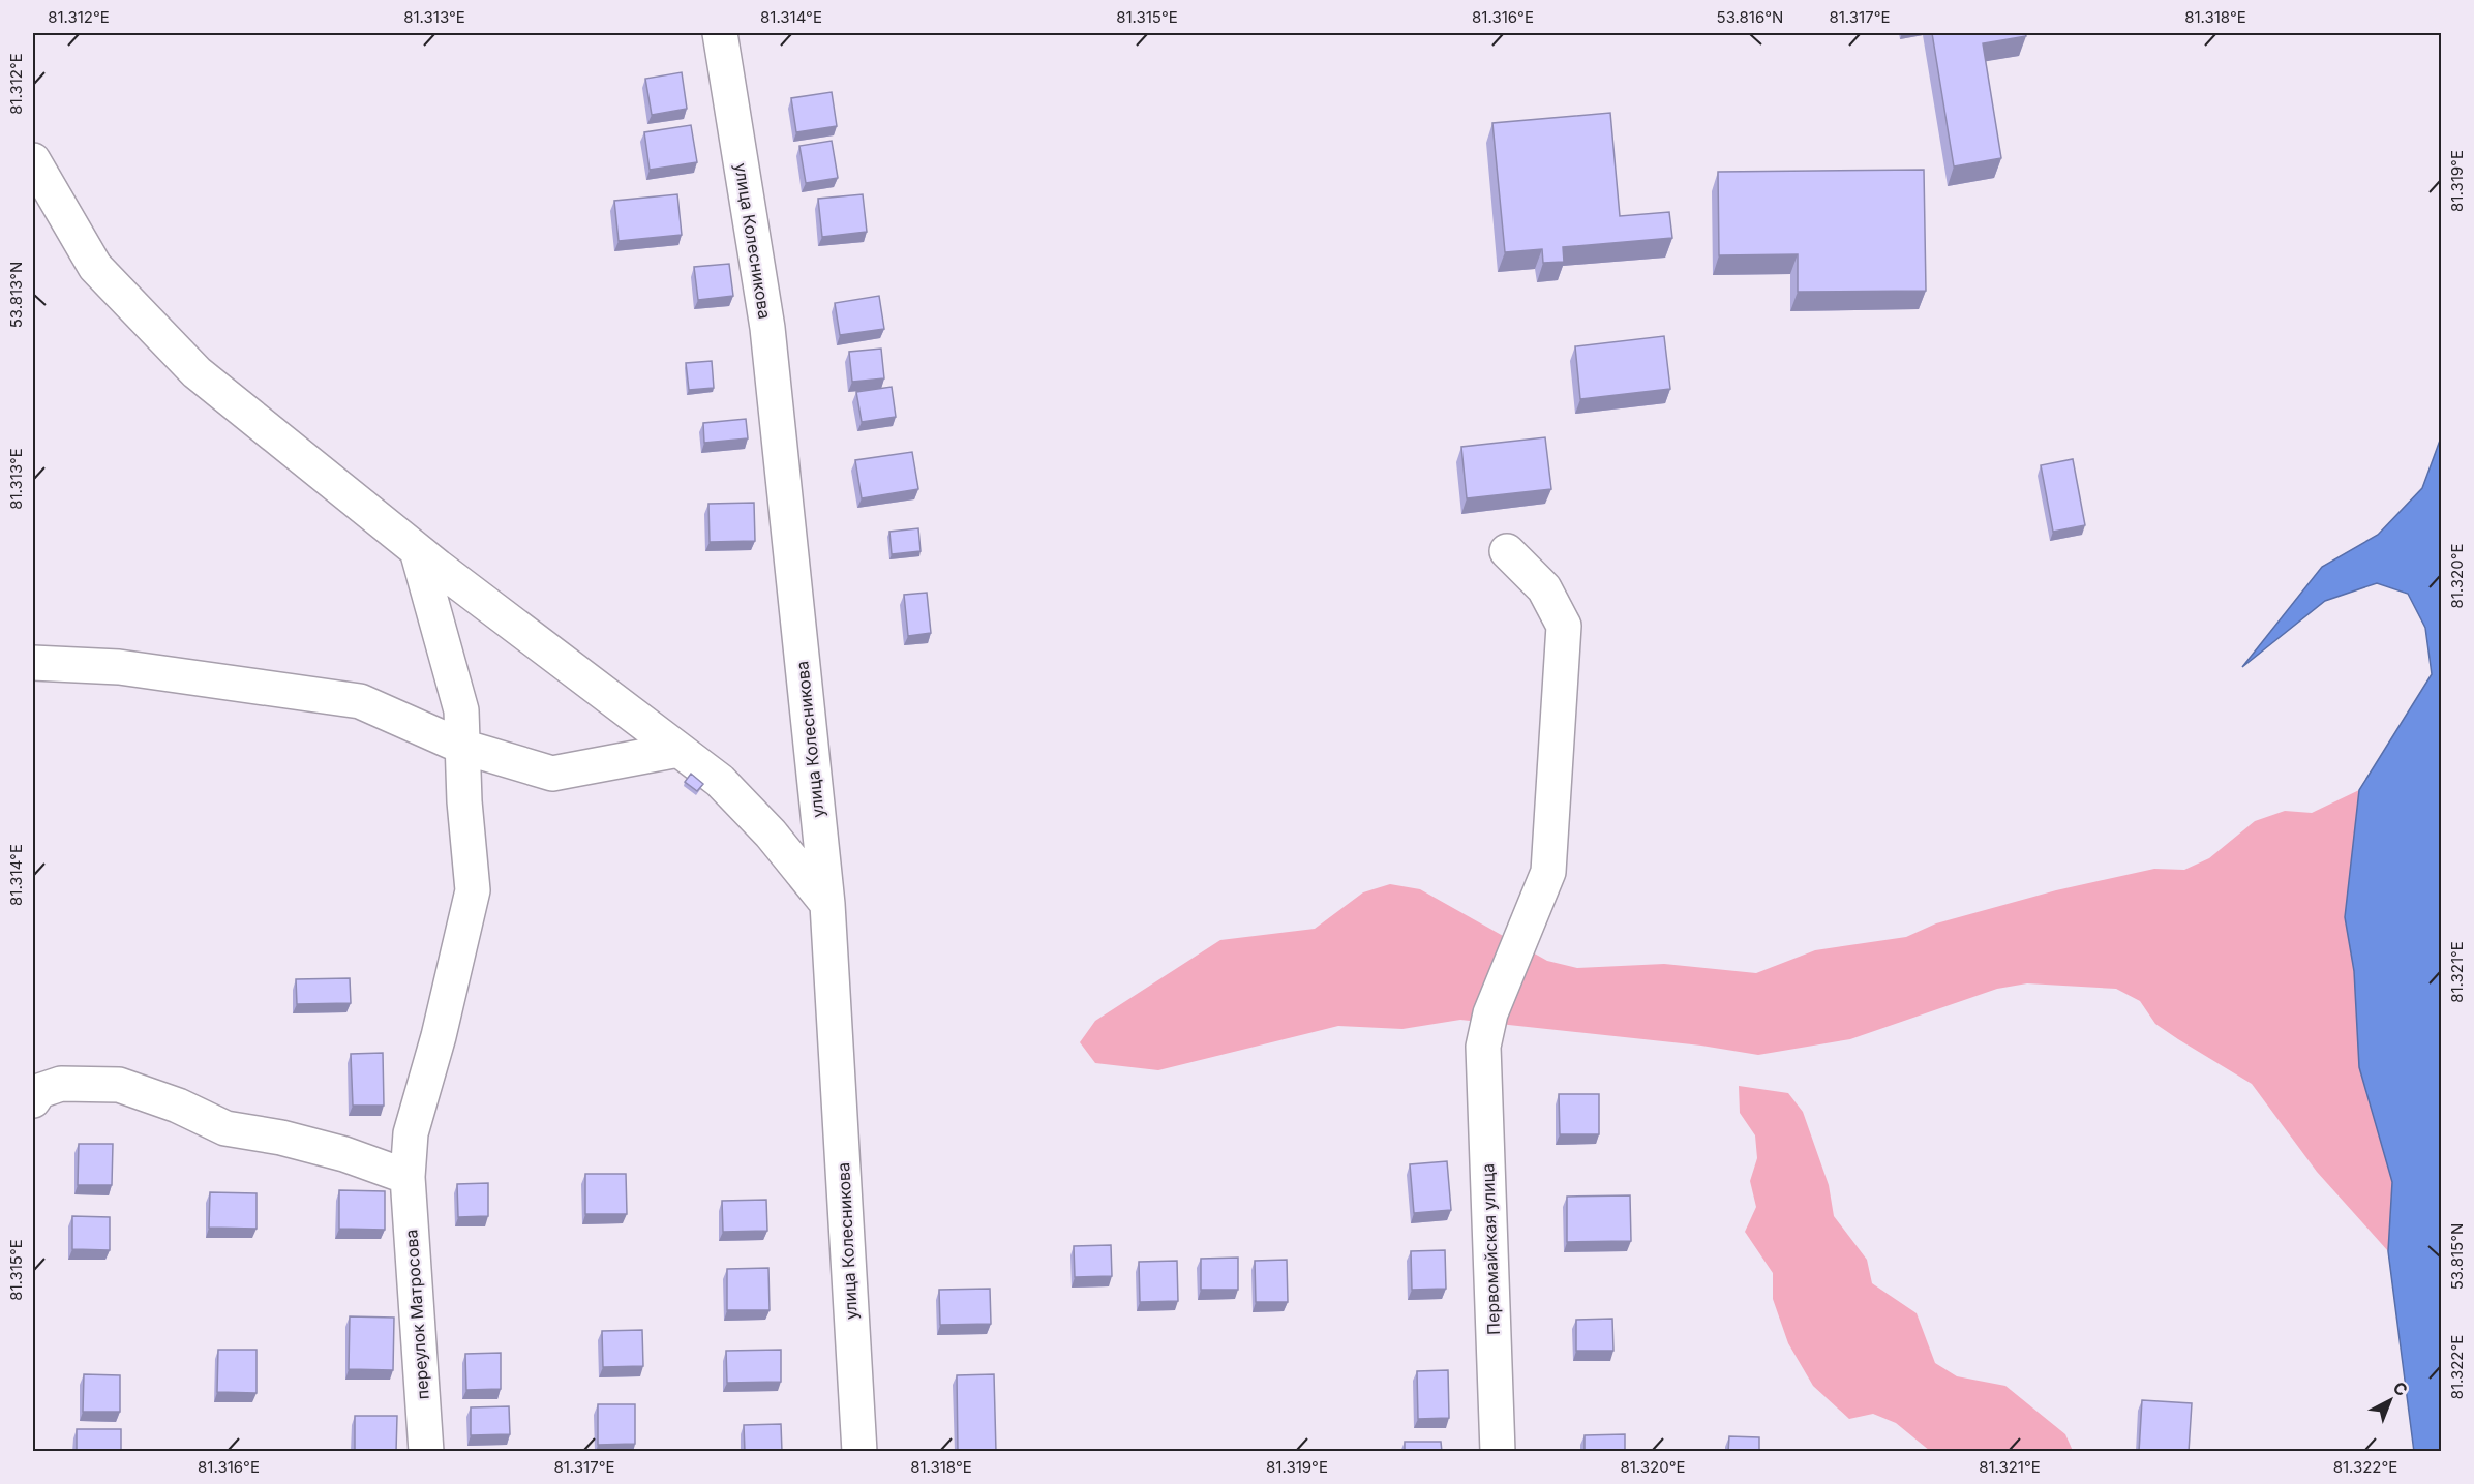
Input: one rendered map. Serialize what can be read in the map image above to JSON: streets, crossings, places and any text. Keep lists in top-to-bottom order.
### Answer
{
  "streets": {
    "street": ["улица Колесникова", "Первомайская улица", "переулок Матросова"]
  },
  "north": "top right",
  "coordinates": [
    "81.312°E",
    "81.313°E",
    "81.314°E",
    "81.315°E",
    "81.316°E",
    "53.816°N",
    "81.317°E",
    "81.318°E",
    "81.319°E",
    "53.813°N",
    "81.320°E",
    "81.321°E",
    "53.815°N",
    "81.322°E"
  ]
}
